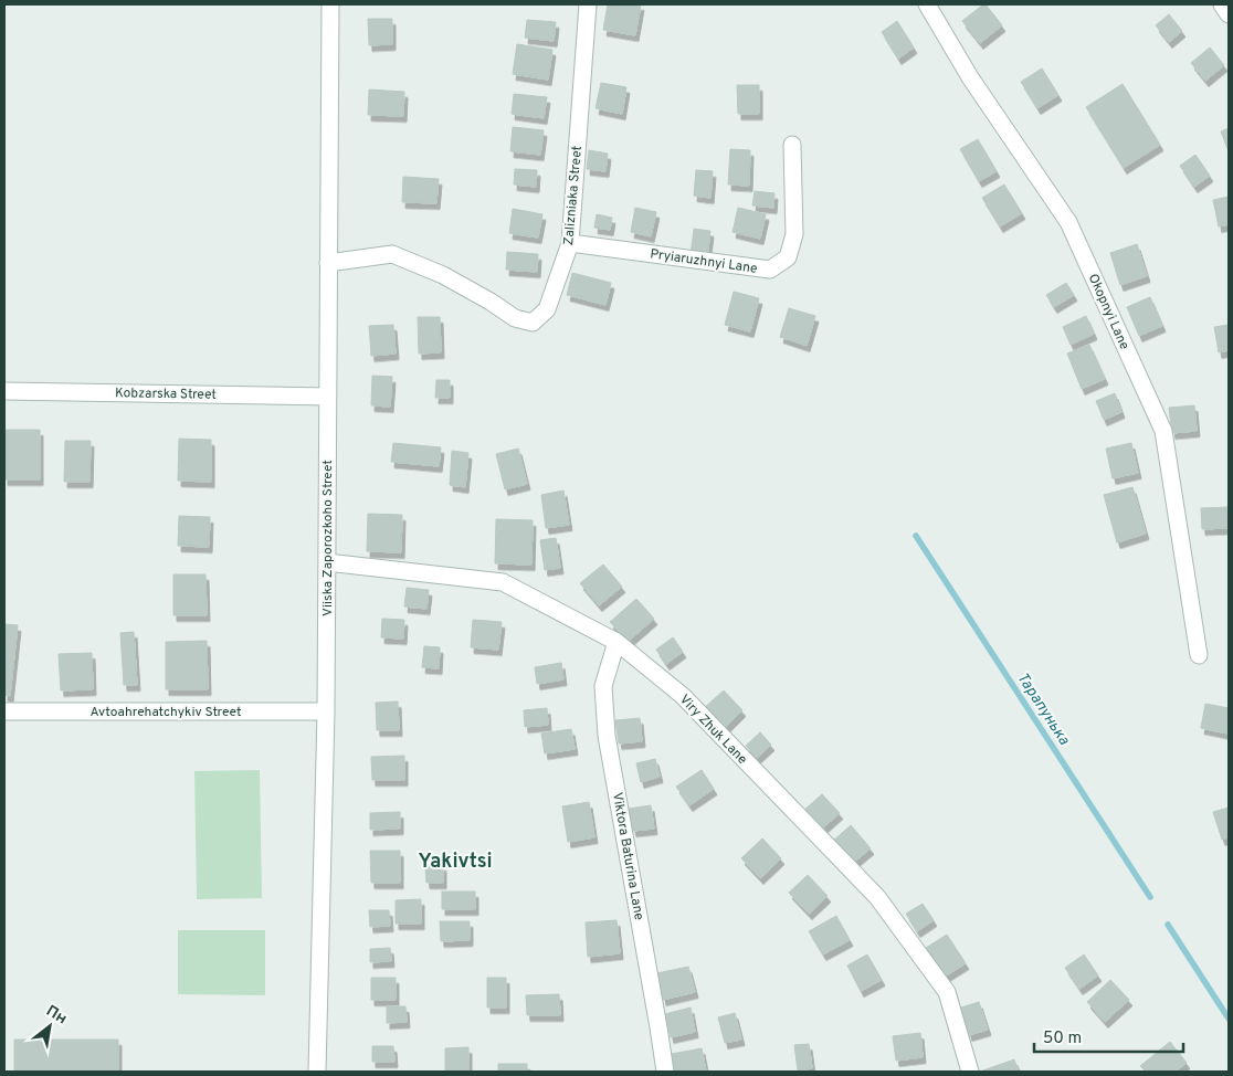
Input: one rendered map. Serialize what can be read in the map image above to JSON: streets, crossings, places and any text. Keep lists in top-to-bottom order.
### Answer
{
  "streets": {
    "street": [
      "Zalizniaka Street",
      "Pryiaruzhnyi Lane",
      "Okopnyi Lane",
      "Kobzarska Street",
      "Viiska Zaporozkoho Street",
      "Avtoahrehatchykiv Street",
      "Viry Zhuk Lane",
      "Viktora Baturina Lane"
    ]
  },
  "crossings": [
    ["Zalizniaka Street", "Pryiaruzhnyi Lane"],
    ["Zalizniaka Street", "Viiska Zaporozkoho Street"],
    ["Kobzarska Street", "Viiska Zaporozkoho Street"],
    ["Viiska Zaporozkoho Street", "Avtoahrehatchykiv Street"],
    ["Viiska Zaporozkoho Street", "Viry Zhuk Lane"],
    ["Viry Zhuk Lane", "Viktora Baturina Lane"]
  ],
  "districts": ["Yakivtsi"],
  "water": ["Тарапунька"],
  "scale_bar": "50 m",
  "north": "top right"
}
